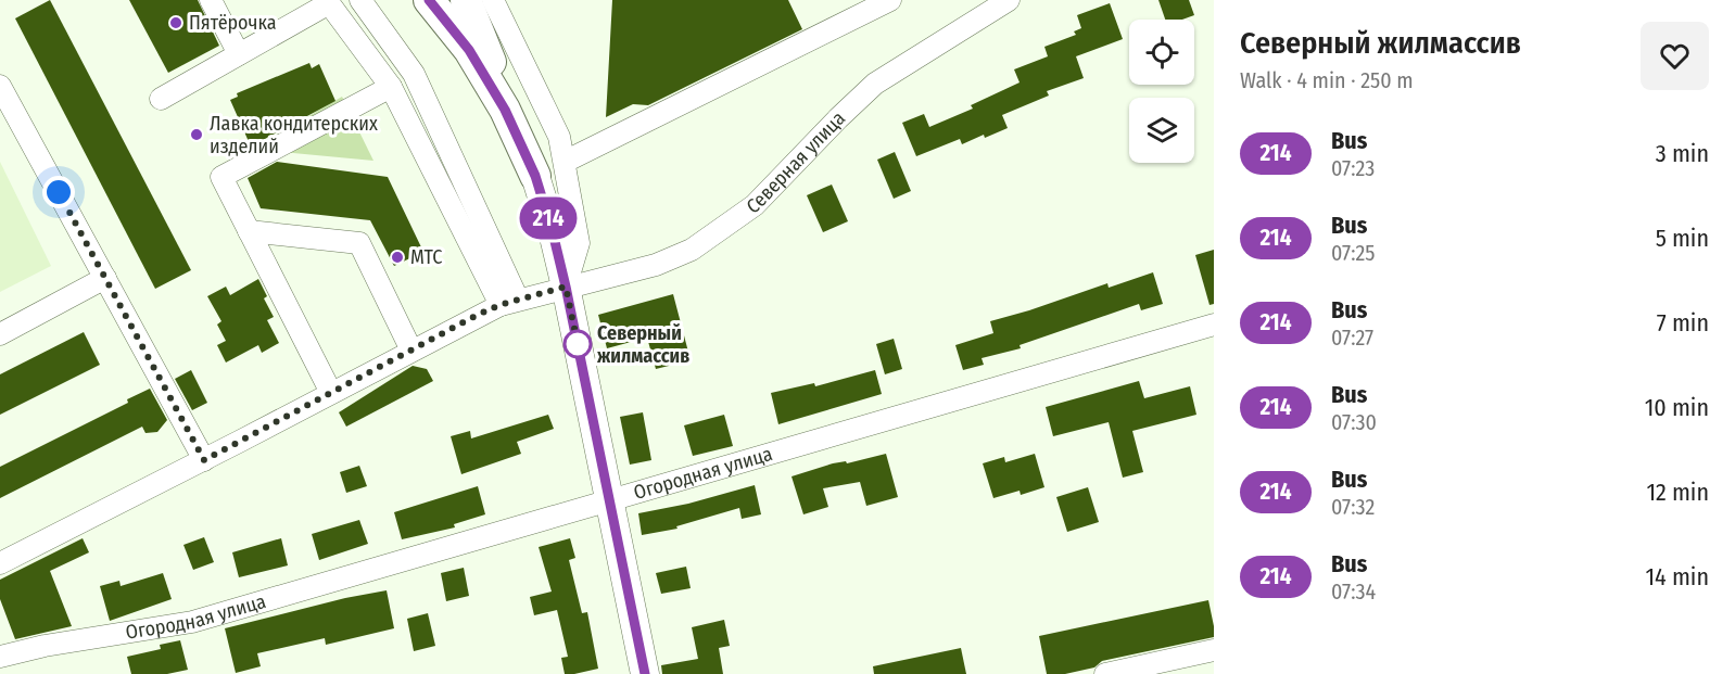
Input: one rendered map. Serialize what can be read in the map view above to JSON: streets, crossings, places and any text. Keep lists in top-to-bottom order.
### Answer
{
  "streets": {
    "street": ["Северная улица", "Огородная улица"]
  },
  "places": [
    "Пятёрочка",
    "Лавка кондитерских изделий",
    "МТС",
    "Северный жилмассив"
  ],
  "lines": ["bus line 214"],
  "page": {
    "on_map": "214",
    "heading": ["Северный жилмассив", "Walk · 4 min · 250 m"],
    "list": [
      {
        "mark": "214",
        "name": "Bus",
        "note": "07:23",
        "value": "3 min"
      },
      {
        "mark": "214",
        "name": "Bus",
        "note": "07:25",
        "value": "5 min"
      },
      {
        "mark": "214",
        "name": "Bus",
        "note": "07:27",
        "value": "7 min"
      },
      {
        "mark": "214",
        "name": "Bus",
        "note": "07:30",
        "value": "10 min"
      },
      {
        "mark": "214",
        "name": "Bus",
        "note": "07:32",
        "value": "12 min"
      },
      {
        "mark": "214",
        "name": "Bus",
        "note": "07:34",
        "value": "14 min"
      }
    ]
  }
}
